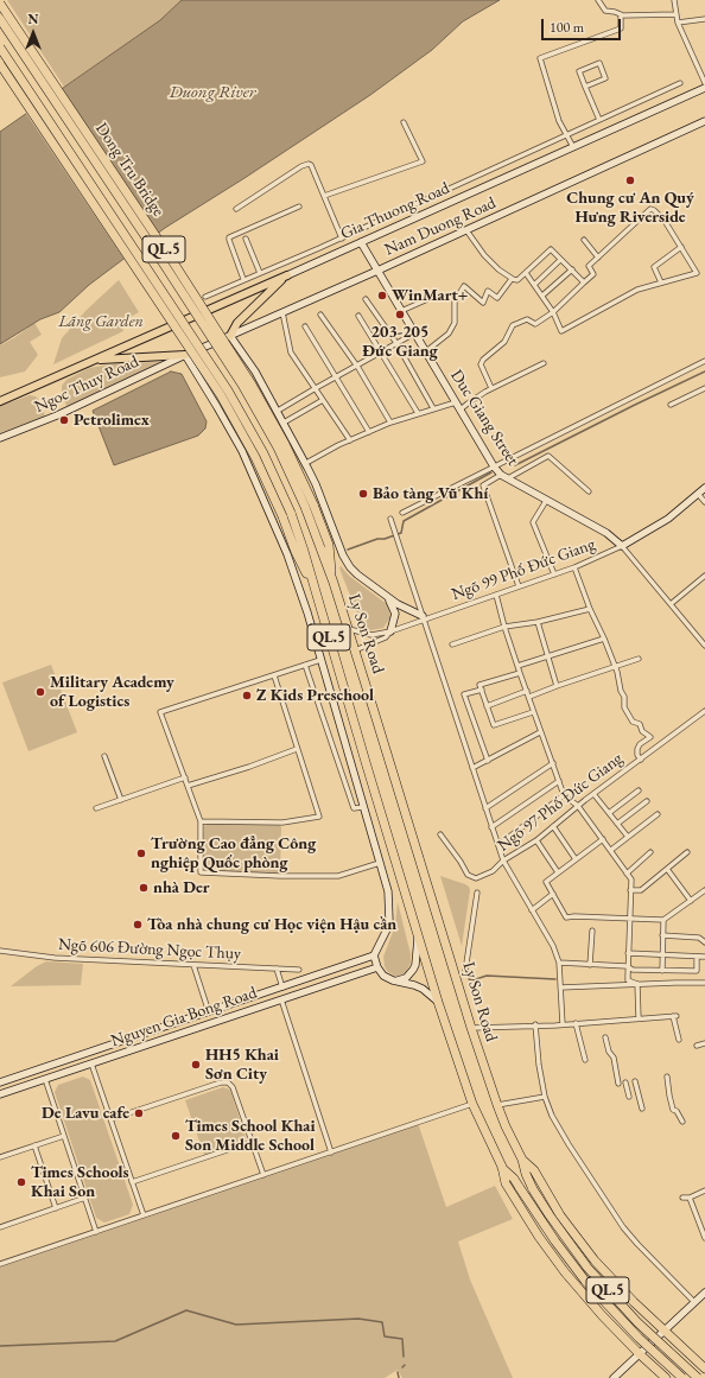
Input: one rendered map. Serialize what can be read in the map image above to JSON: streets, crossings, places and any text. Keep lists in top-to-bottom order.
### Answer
{
  "streets": {
    "highway": ["Dong Tru Bridge", "QL.5", "Ly Son Road"],
    "main road": ["Gia Thuong Road", "Ngoc Thuy Road"],
    "street": [
      "Nam Duong Road",
      "Duc Giang Street",
      "Ngõ 99 Phố Đức Giang",
      "Ngõ 97 Phố Đức Giang",
      "Ngõ 606 Đường Ngọc Thụy",
      "Nguyen Gia Bong Road"
    ]
  },
  "crossings": [
    ["Dong Tru Bridge", "Ly Son Road"],
    ["Gia Thuong Road", "Ngoc Thuy Road"],
    ["Gia Thuong Road", "Duc Giang Street"],
    ["Nam Duong Road", "Ngoc Thuy Road"],
    ["Nam Duong Road", "Duc Giang Street"],
    ["QL.5", "Ly Son Road"],
    ["Duc Giang Street", "Ngõ 99 Phố Đức Giang"]
  ],
  "water": ["Duong River"],
  "parks": ["Lãng Garden"],
  "places": [
    "Chung cư An Quý Hưng Riverside",
    "WinMart+",
    "203-205 Đức Giang",
    "Petrolimex",
    "Bảo tàng Vũ Khí",
    "Military Academy of Logistics",
    "Z Kids Preschool",
    "Trường Cao đẳng Công nghiệp Quốc phòng",
    "nhà Der",
    "Tòa nhà chung cư Học viện Hậu cần",
    "HH5 Khai Sơn City",
    "De Lavu cafe",
    "Times School Khai Son Middle School",
    "Times Schools Khai Son"
  ],
  "scale_bar": "100 m",
  "north": "top"
}
